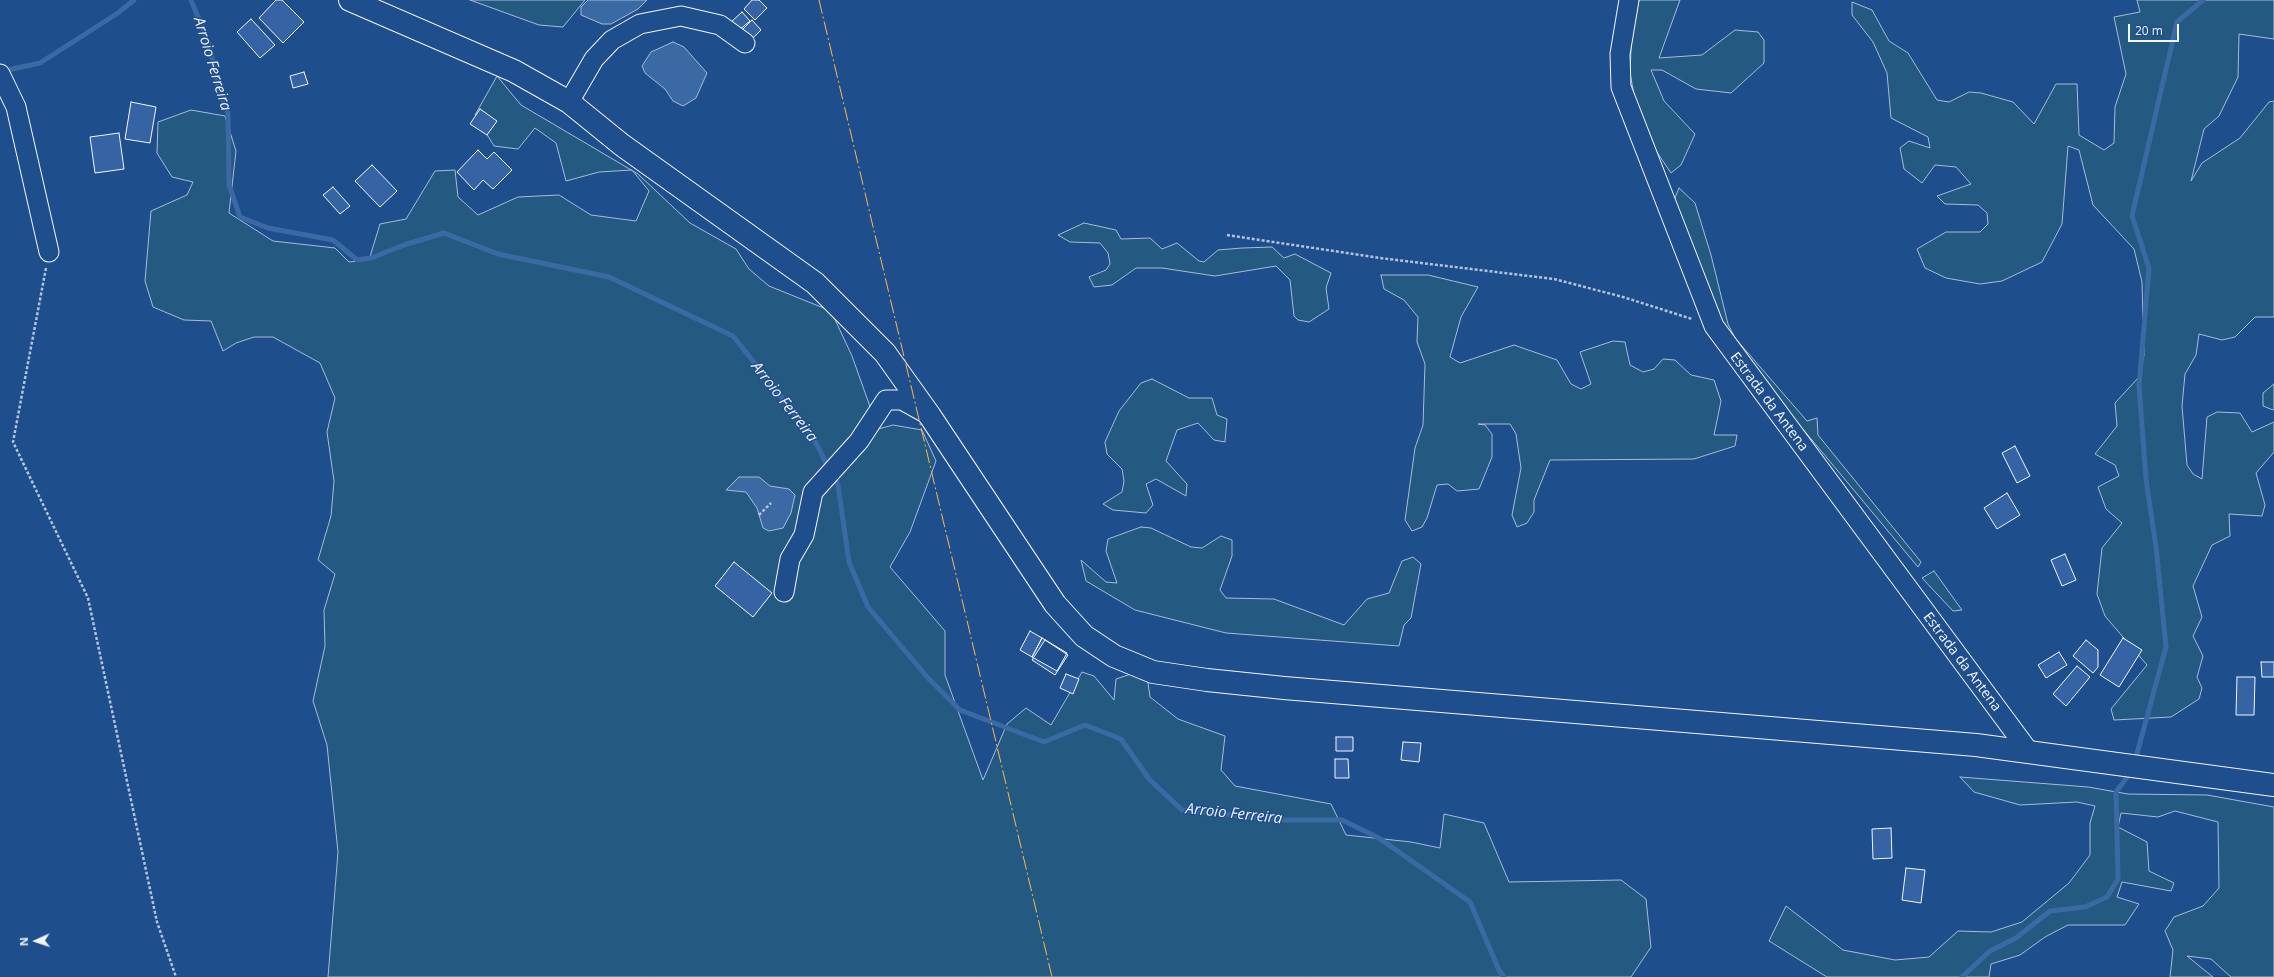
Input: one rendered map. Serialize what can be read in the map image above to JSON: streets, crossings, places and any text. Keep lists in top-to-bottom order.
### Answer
{
  "streets": {
    "street": ["Estrada da Antena"]
  },
  "water": ["Arroio Ferreira"],
  "scale_bar": "20 m",
  "north": "left"
}
